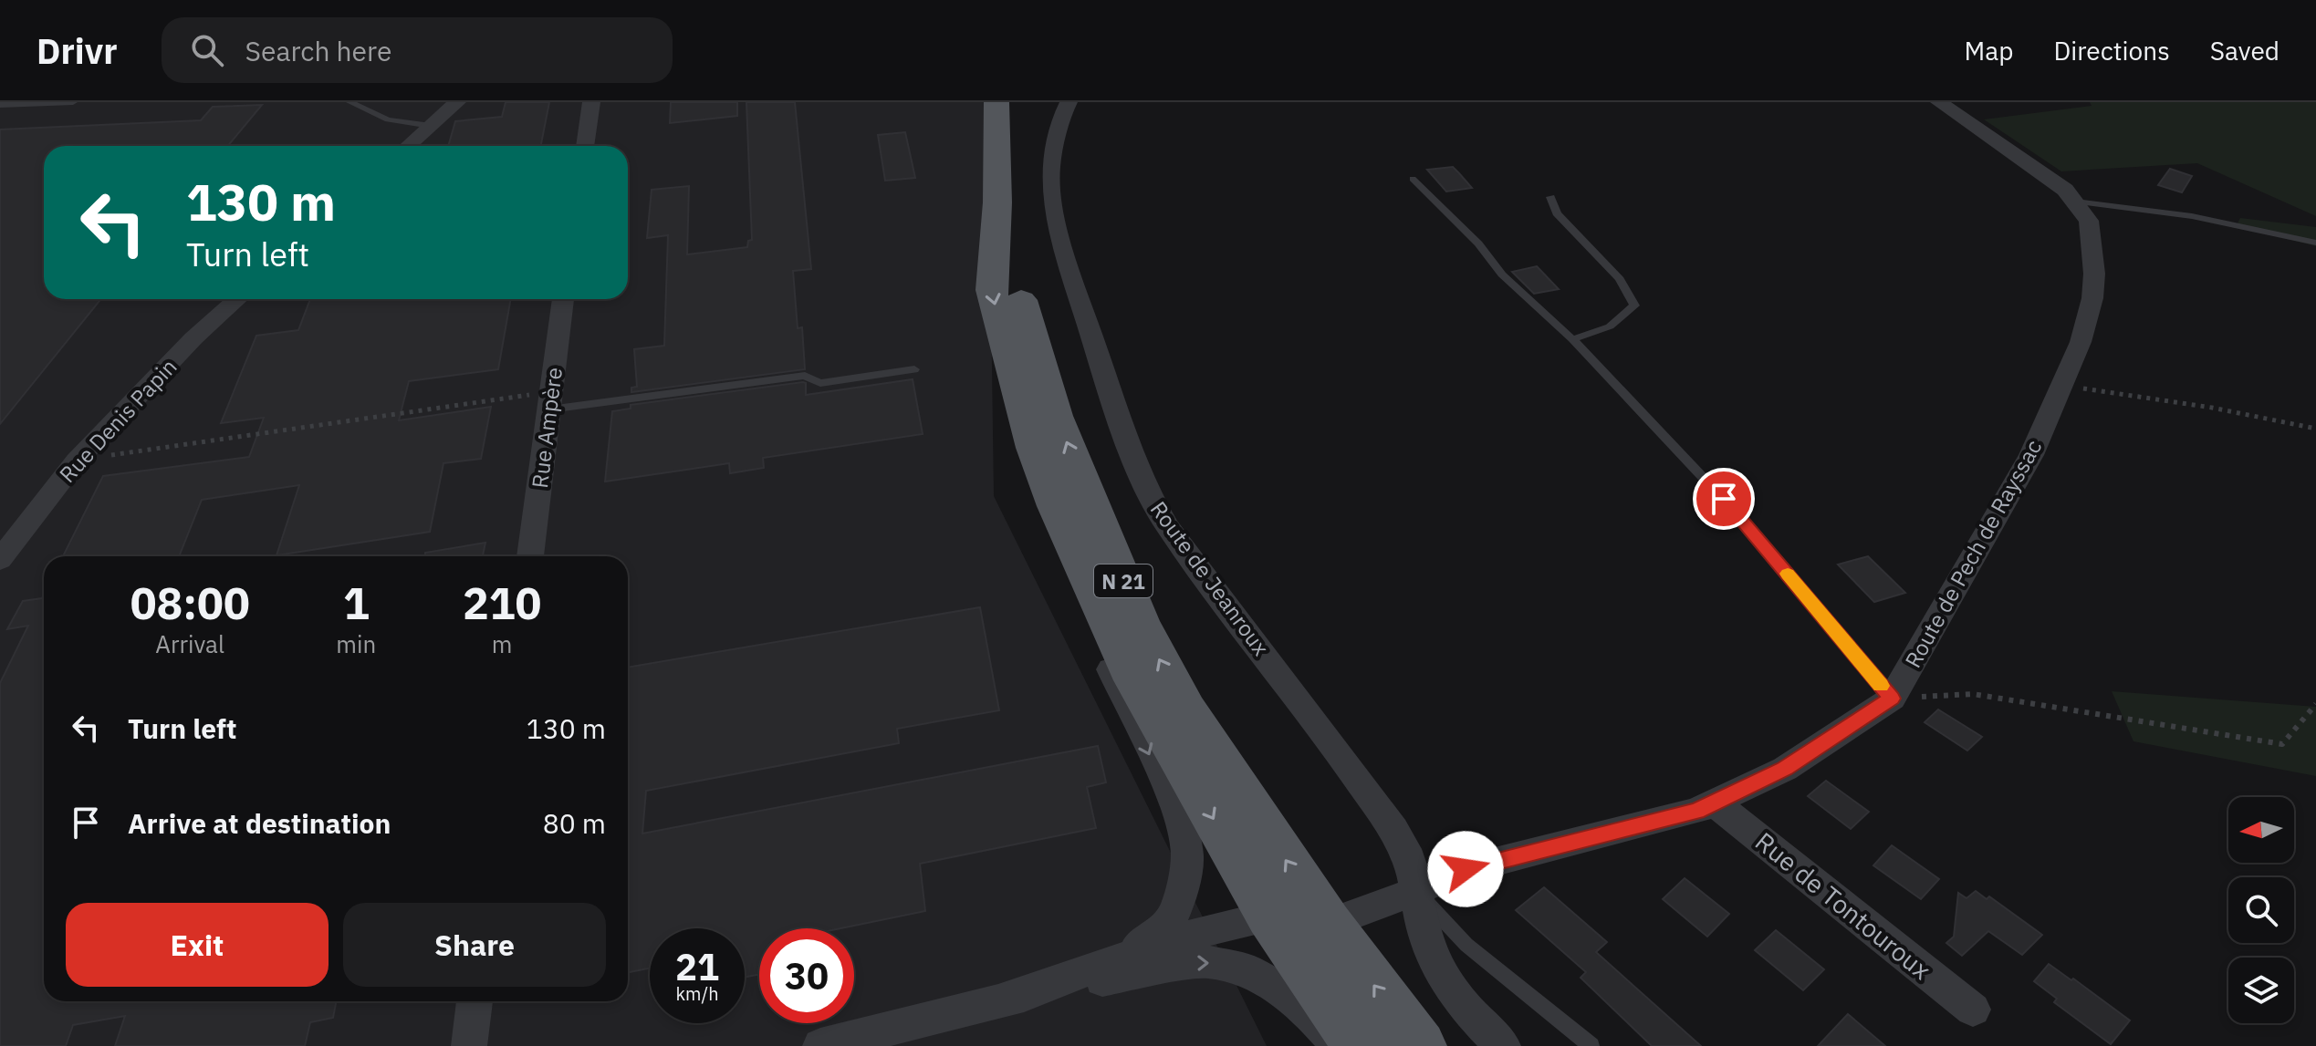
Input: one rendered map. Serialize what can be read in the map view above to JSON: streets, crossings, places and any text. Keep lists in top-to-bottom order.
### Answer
{
  "streets": {
    "main road": ["N 21"],
    "street": [
      "Rue Denis Papin",
      "Rue Ampère",
      "Route de Pech de Rayssac",
      "Route de Jeanroux",
      "Rue de Tontouroux"
    ]
  },
  "crossings": [
    ["Route de Pech de Rayssac", "Route de Jeanroux"],
    ["Route de Pech de Rayssac", "Rue de Tontouroux"]
  ],
  "north": "left",
  "page": {
    "header": "Drivr",
    "search": "Search here",
    "nav": ["Map", "Directions", "Saved"],
    "turn": ["130 m", "Turn left"],
    "eta": [
      "08:00",
      "Arrival",
      "1",
      "min",
      "210",
      "m"
    ],
    "list": [
      {
        "name": "Turn left",
        "value": "130 m"
      },
      {
        "name": "Arrive at destination",
        "value": "80 m"
      }
    ],
    "buttons": ["Exit", "Share"],
    "speed": "21 km/h",
    "limit": "30"
  }
}
